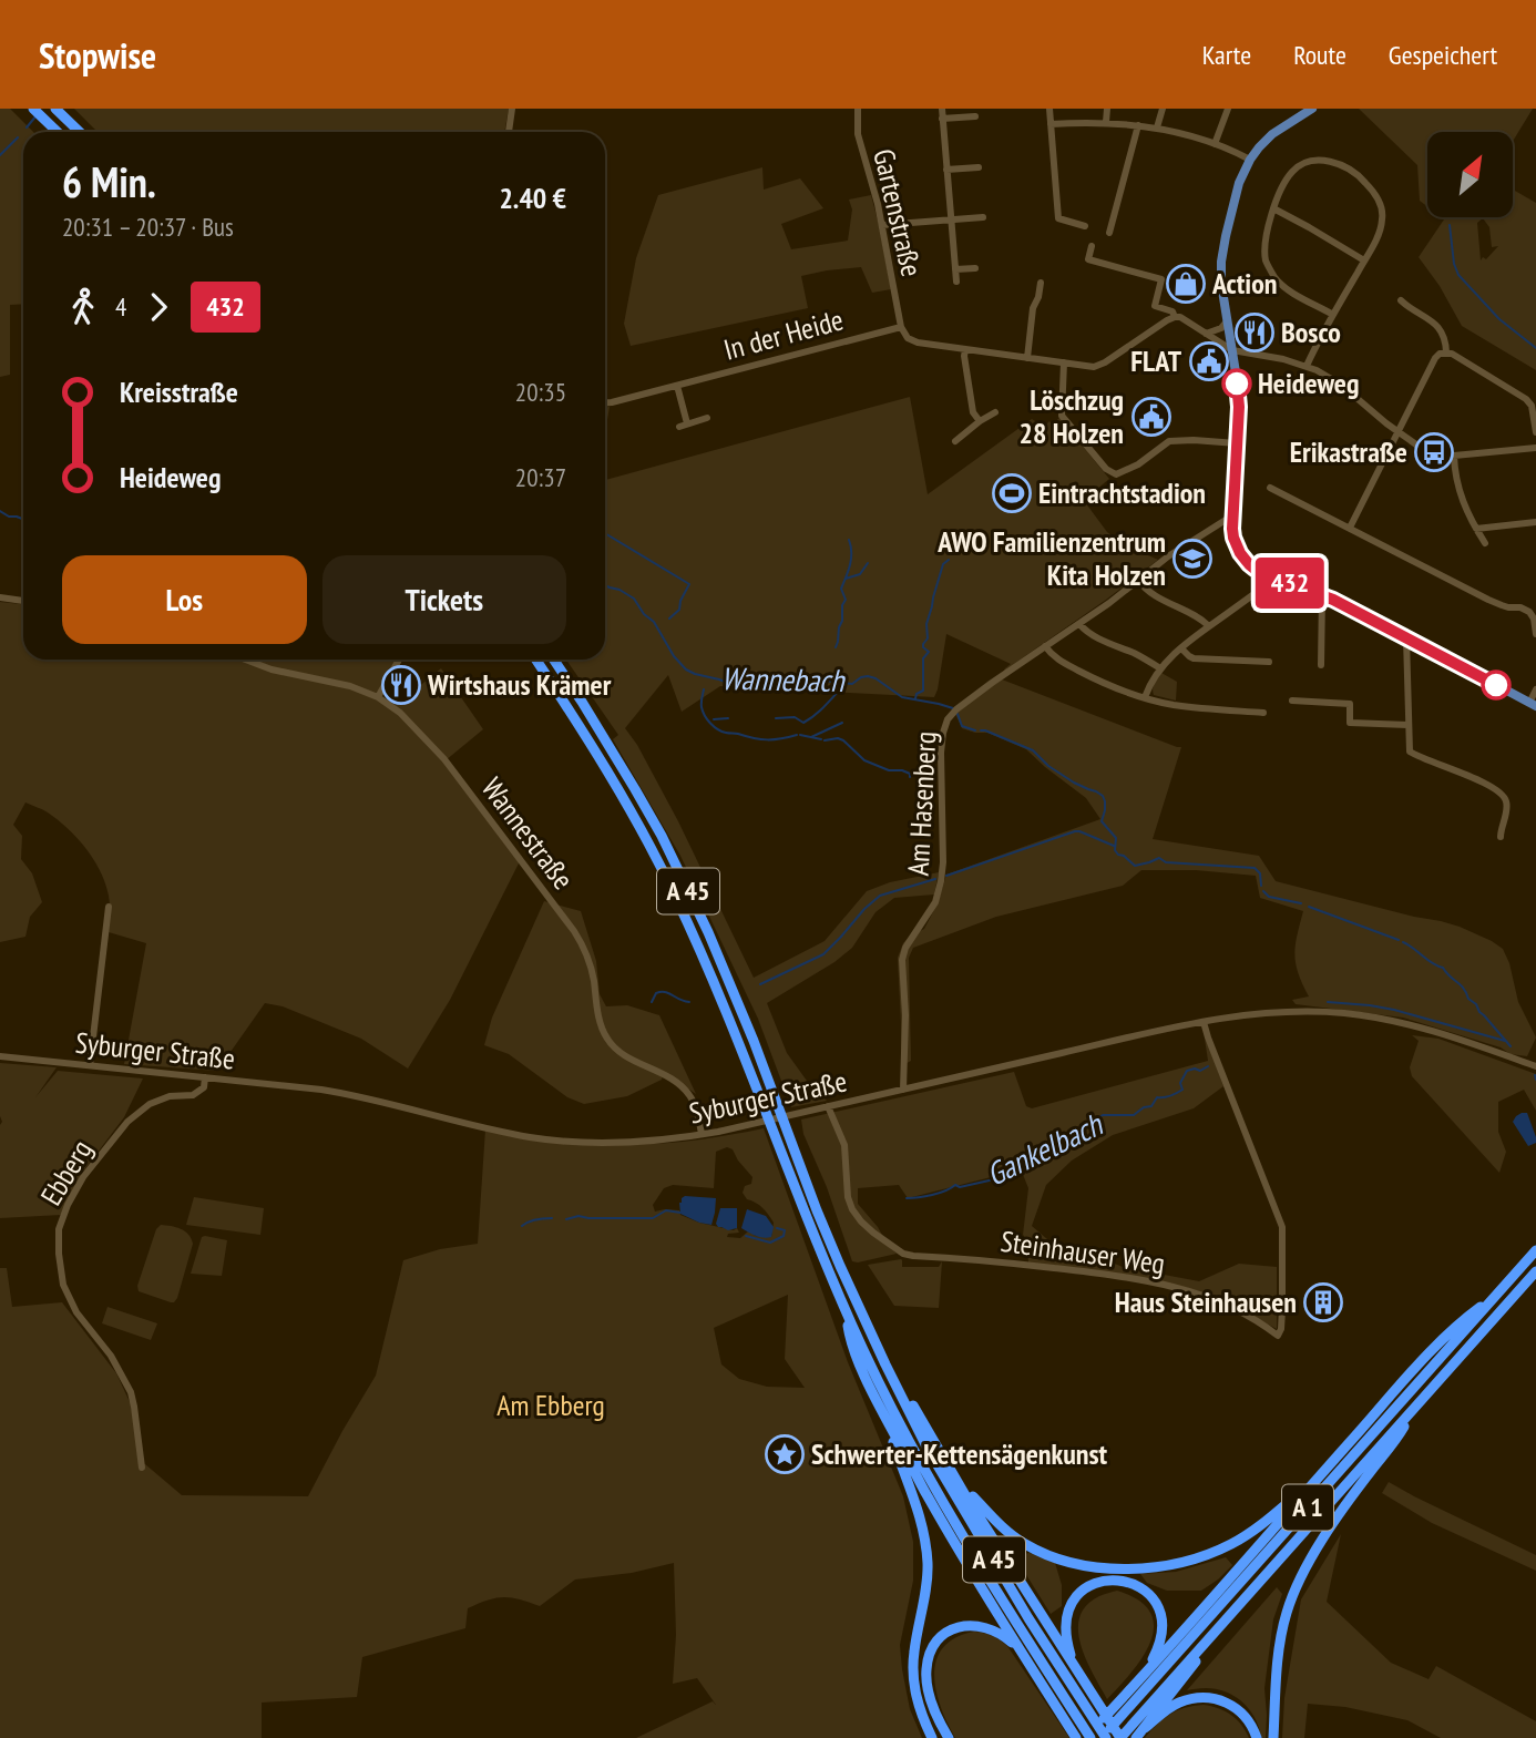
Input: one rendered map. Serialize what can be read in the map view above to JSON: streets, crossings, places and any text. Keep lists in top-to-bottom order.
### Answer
{
  "streets": {
    "highway": ["A 45", "A 1"],
    "street": [
      "Gartenstraße",
      "In der Heide",
      "Am Hasenberg",
      "Wannestraße",
      "Syburger Straße",
      "Ebberg",
      "Steinhauser Weg"
    ]
  },
  "crossings": [
    ["Gartenstraße", "In der Heide"],
    ["Am Hasenberg", "Syburger Straße"],
    ["Wannestraße", "Syburger Straße"],
    ["A 45", "A 1"],
    ["Syburger Straße", "Ebberg"],
    ["Syburger Straße", "Steinhauser Weg"]
  ],
  "water": ["Wannebach", "Gankelbach"],
  "parks": ["Am Ebberg"],
  "places": {
    "shop": ["Action"],
    "restaurant": ["Bosco", "Wirtshaus Krämer"],
    "public building": ["FLAT", "Löschzug 28 Holzen"],
    "other": ["Heideweg"],
    "bus stop": ["Erikastraße"],
    "sports": ["Eintrachtstadion"],
    "school or university": ["AWO Familienzentrum Kita Holzen"],
    "building": ["Haus Steinhausen"],
    "place": ["Schwerter-Kettensägenkunst"]
  },
  "lines": ["bus line 432"],
  "north": "top right",
  "page": {
    "header": "Stopwise",
    "nav": ["Karte", "Route", "Gespeichert"],
    "on_map": "432",
    "heading": ["6 Min.", "20:31 – 20:37 · Bus", "2.40 €"],
    "legs": ["4", "432"],
    "list": [
      {
        "name": "Kreisstraße",
        "value": "20:35"
      },
      {
        "name": "Heideweg",
        "value": "20:37"
      }
    ],
    "buttons": ["Los", "Tickets"]
  }
}
